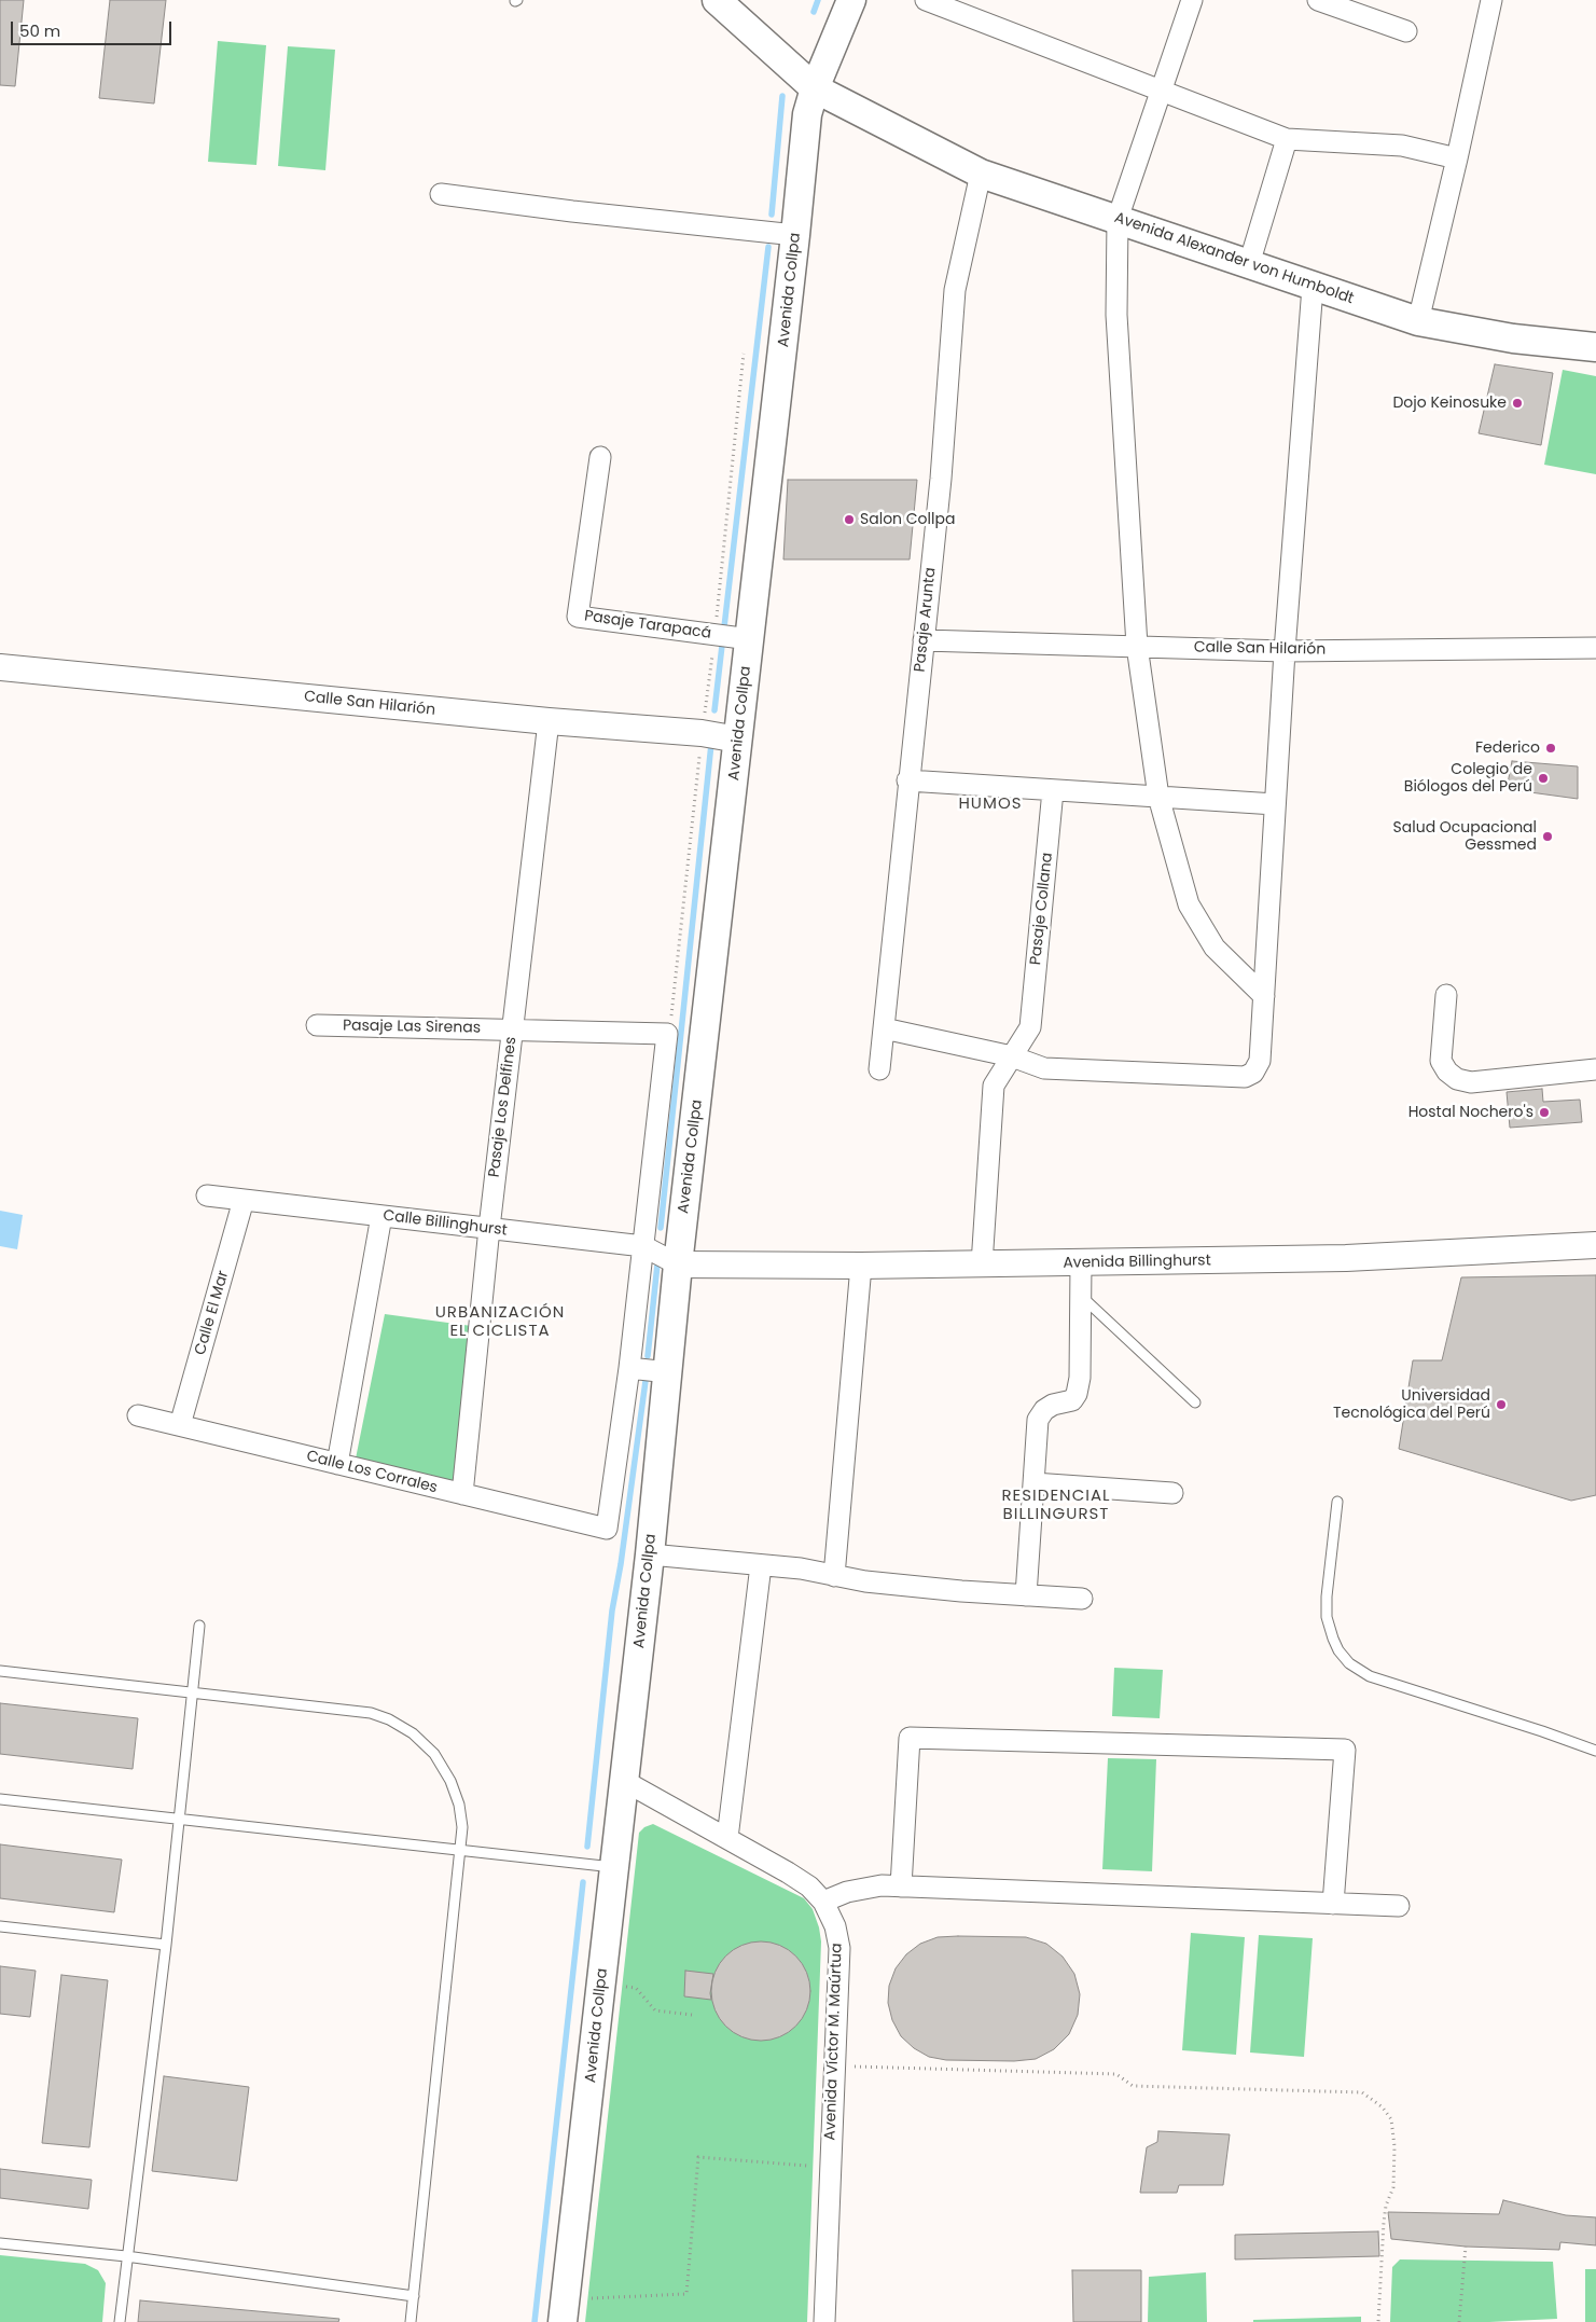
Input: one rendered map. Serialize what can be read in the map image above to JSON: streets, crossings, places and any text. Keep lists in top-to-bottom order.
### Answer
{
  "streets": {
    "main road": ["Avenida Alexander von Humboldt", "Avenida Collpa"],
    "street": [
      "Pasaje Arunta",
      "Pasaje Tarapacá",
      "Calle San Hilarión",
      "Pasaje Collana",
      "Pasaje Las Sirenas",
      "Pasaje Los Delfines",
      "Calle Billinghurst",
      "Avenida Billinghurst",
      "Calle El Mar",
      "Calle Los Corrales",
      "Avenida Víctor M. Maúrtua"
    ]
  },
  "crossings": [
    ["Avenida Alexander von Humboldt", "Avenida Collpa"],
    ["Avenida Alexander von Humboldt", "Pasaje Arunta"],
    ["Avenida Collpa", "Pasaje Tarapacá"],
    ["Avenida Collpa", "Calle San Hilarión"],
    ["Avenida Collpa", "Calle Billinghurst"],
    ["Avenida Collpa", "Avenida Billinghurst"],
    ["Avenida Collpa", "Avenida Víctor M. Maúrtua"],
    ["Pasaje Arunta", "Calle San Hilarión"],
    ["Calle San Hilarión", "Pasaje Los Delfines"],
    ["Pasaje Las Sirenas", "Pasaje Los Delfines"],
    ["Pasaje Los Delfines", "Calle Billinghurst"],
    ["Pasaje Los Delfines", "Calle Los Corrales"],
    ["Calle Billinghurst", "Avenida Billinghurst"],
    ["Calle Billinghurst", "Calle El Mar"],
    ["Calle El Mar", "Calle Los Corrales"]
  ],
  "districts": ["HUMOS", "URBANIZACIÓN EL CICLISTA", "RESIDENCIAL BILLINGURST"],
  "places": [
    "Dojo Keinosuke",
    "Salon Collpa",
    "Federico",
    "Colegio de Biólogos del Perú",
    "Salud Ocupacional Gessmed",
    "Hostal Nochero's",
    "Universidad Tecnológica del Perú"
  ],
  "scale_bar": "50 m"
}
